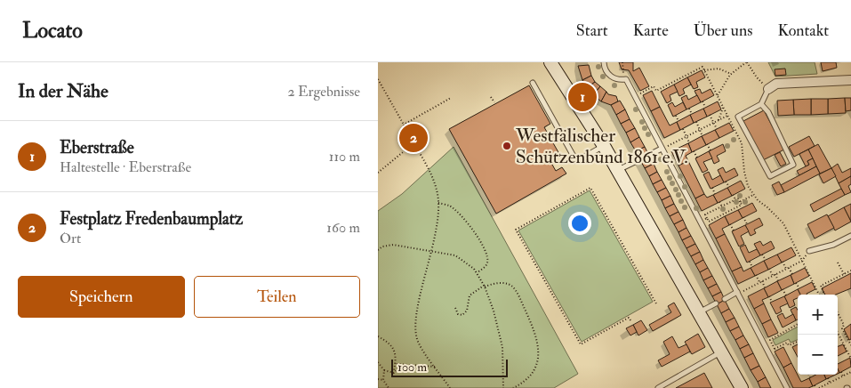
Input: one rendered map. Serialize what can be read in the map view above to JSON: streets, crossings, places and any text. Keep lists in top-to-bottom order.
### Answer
{
  "places": ["Westfälischer Schützenbund 1861 e.V."],
  "scale_bar": "100 m",
  "page": {
    "header": "Locato",
    "nav": [
      "Start",
      "Karte",
      "Über uns",
      "Kontakt"
    ],
    "heading": ["In der Nähe", "2 Ergebnisse"],
    "pins": ["1", "2"],
    "list": [
      {
        "mark": "1",
        "name": "Eberstraße",
        "note": "Haltestelle · Eberstraße",
        "value": "110 m"
      },
      {
        "mark": "2",
        "name": "Festplatz Fredenbaumplatz",
        "note": "Ort",
        "value": "160 m"
      }
    ],
    "buttons": ["Speichern", "Teilen"],
    "map_buttons": ["+", "−"],
    "scale": "100 m"
  }
}
